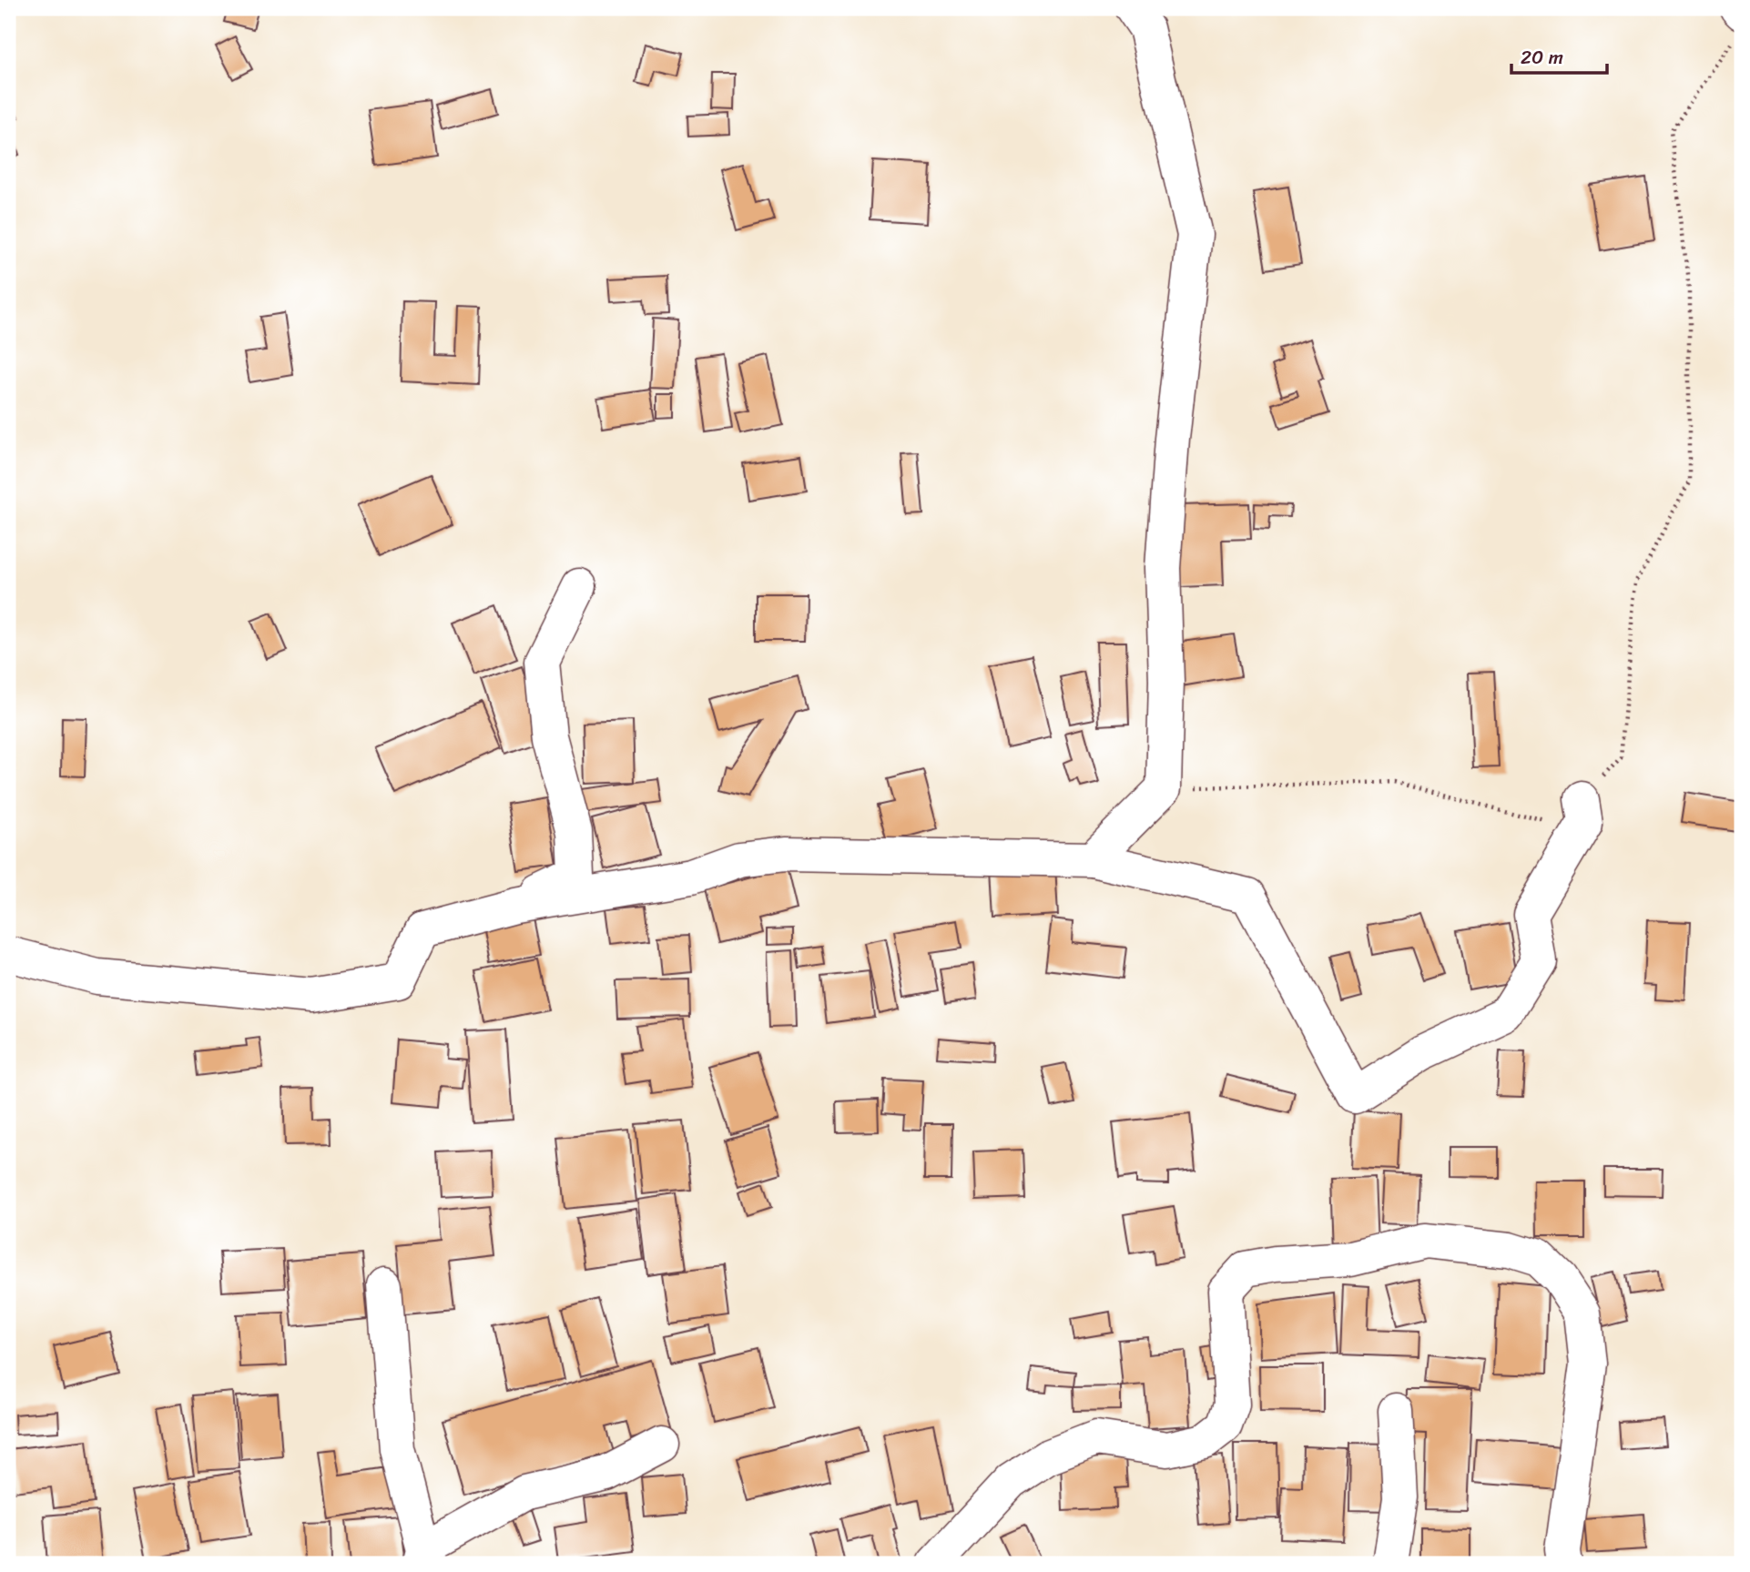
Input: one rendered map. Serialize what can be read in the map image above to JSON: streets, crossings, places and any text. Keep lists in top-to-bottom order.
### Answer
{
  "scale_bar": "20 m"
}
